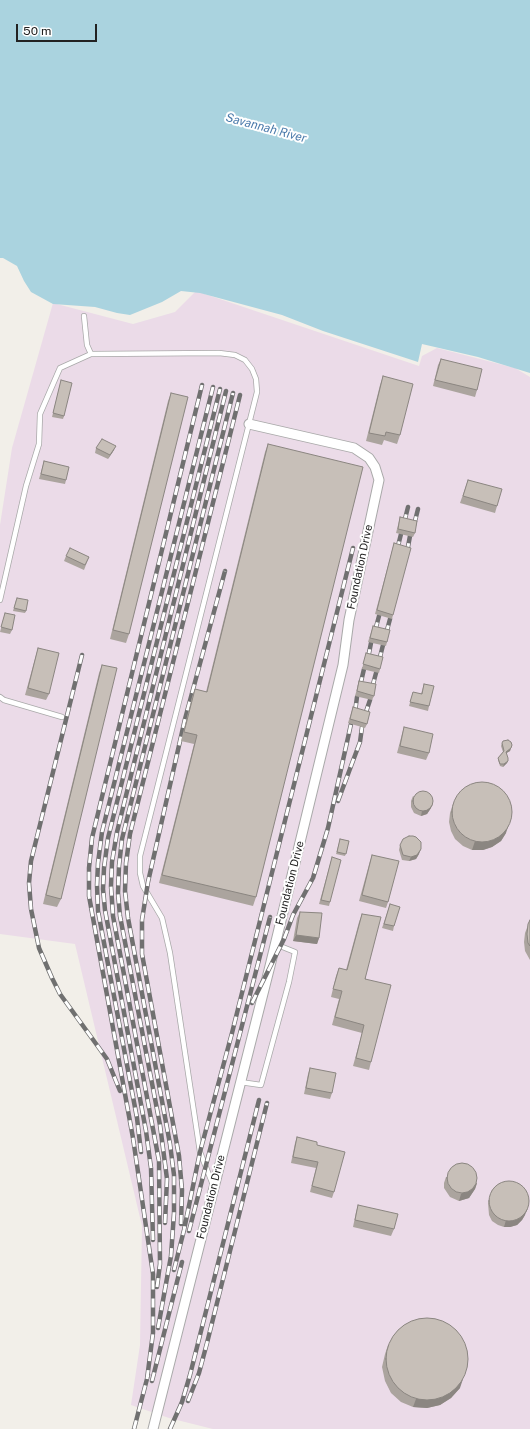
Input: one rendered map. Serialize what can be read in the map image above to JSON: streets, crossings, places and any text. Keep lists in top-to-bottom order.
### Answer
{
  "streets": {
    "street": ["Foundation Drive"]
  },
  "water": ["Savannah River"],
  "scale_bar": "50 m"
}
